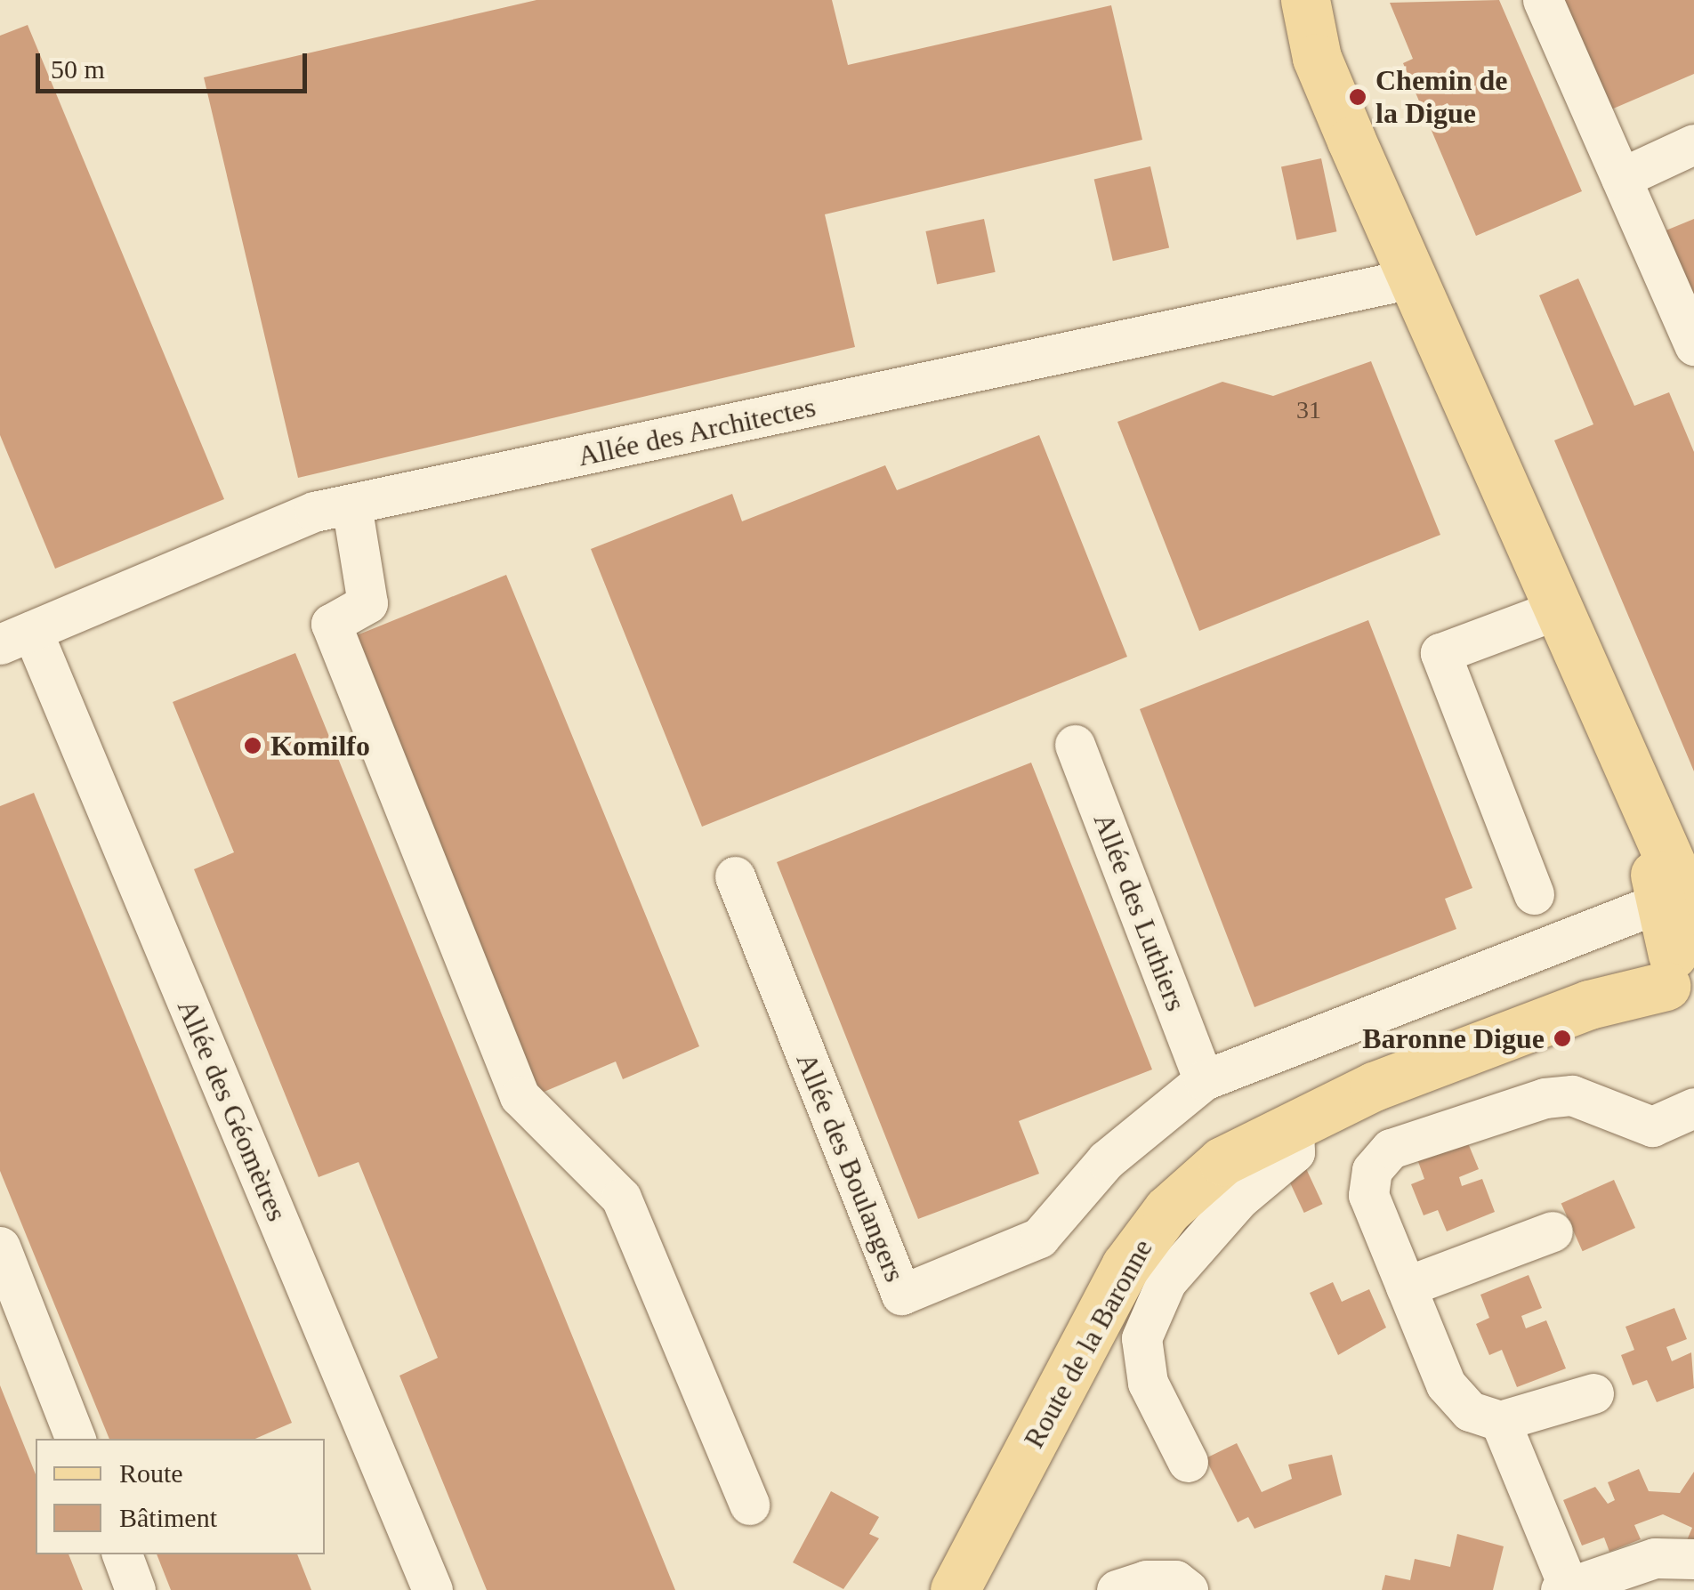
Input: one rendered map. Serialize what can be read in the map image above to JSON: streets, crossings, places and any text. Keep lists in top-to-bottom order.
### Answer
{
  "streets": {
    "main road": ["Route de la Baronne"],
    "lane": [
      "Allée des Architectes",
      "Allée des Luthiers",
      "Allée des Géomètres",
      "Allée des Boulangers"
    ]
  },
  "crossings": [
    ["Allée des Architectes", "Allée des Géomètres"],
    ["Allée des Luthiers", "Allée des Boulangers"],
    ["Allée des Boulangers", "Route de la Baronne"]
  ],
  "places": ["Chemin de la Digue", "Komilfo", "Baronne Digue"],
  "house_numbers": ["31"],
  "legend": ["Route", "Bâtiment"],
  "scale_bar": "50 m"
}
